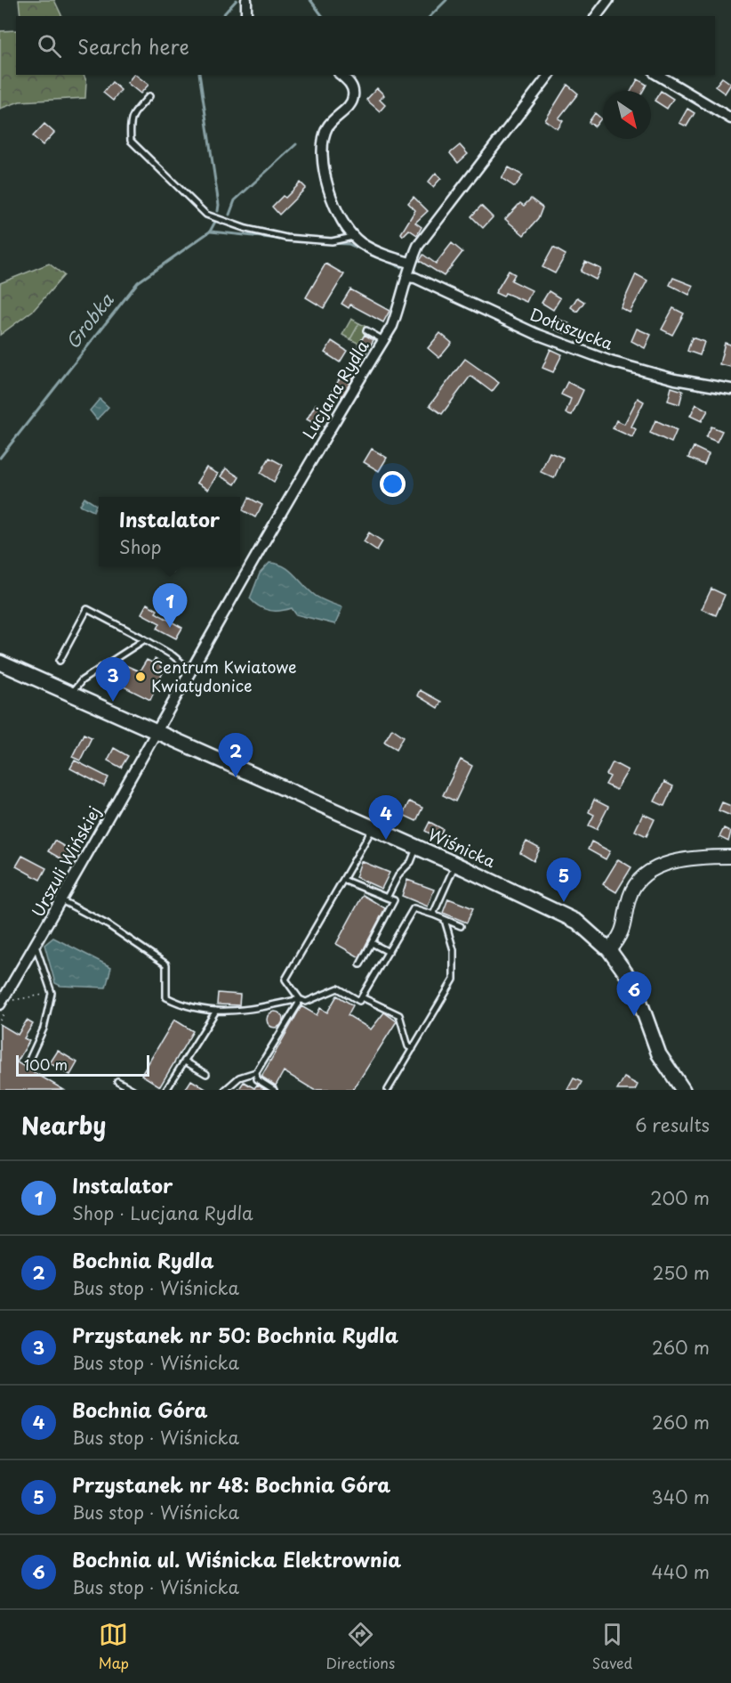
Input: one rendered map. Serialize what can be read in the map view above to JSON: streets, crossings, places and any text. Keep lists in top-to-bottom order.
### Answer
{
  "streets": {
    "main road": ["Wiśnicka"],
    "street": ["Dołuszycka", "Lucjana Rydla", "Urszuli Wińskiej"]
  },
  "crossings": [
    ["Dołuszycka", "Lucjana Rydla"],
    ["Lucjana Rydla", "Wiśnicka"],
    ["Lucjana Rydla", "Urszuli Wińskiej"],
    ["Wiśnicka", "Urszuli Wińskiej"]
  ],
  "water": ["Grobka"],
  "places": ["Centrum Kwiatowe Kwiatydonice"],
  "scale_bar": "100 m",
  "north": "bottom right",
  "page": {
    "search": "Search here",
    "popup": ["Instalator", "Shop"],
    "pins": [
      "1",
      "3",
      "2",
      "4",
      "5",
      "6"
    ],
    "scale": "100 m",
    "heading": ["Nearby", "6 results"],
    "list": [
      {
        "mark": "1",
        "name": "Instalator",
        "note": "Shop · Lucjana Rydla",
        "value": "200 m"
      },
      {
        "mark": "2",
        "name": "Bochnia Rydla",
        "note": "Bus stop · Wiśnicka",
        "value": "250 m"
      },
      {
        "mark": "3",
        "name": "Przystanek nr 50: Bochnia Rydla",
        "note": "Bus stop · Wiśnicka",
        "value": "260 m"
      },
      {
        "mark": "4",
        "name": "Bochnia Góra",
        "note": "Bus stop · Wiśnicka",
        "value": "260 m"
      },
      {
        "mark": "5",
        "name": "Przystanek nr 48: Bochnia Góra",
        "note": "Bus stop · Wiśnicka",
        "value": "340 m"
      },
      {
        "mark": "6",
        "name": "Bochnia ul. Wiśnicka Elektrownia",
        "note": "Bus stop · Wiśnicka",
        "value": "440 m"
      }
    ],
    "nav": ["Map", "Directions", "Saved"]
  }
}
